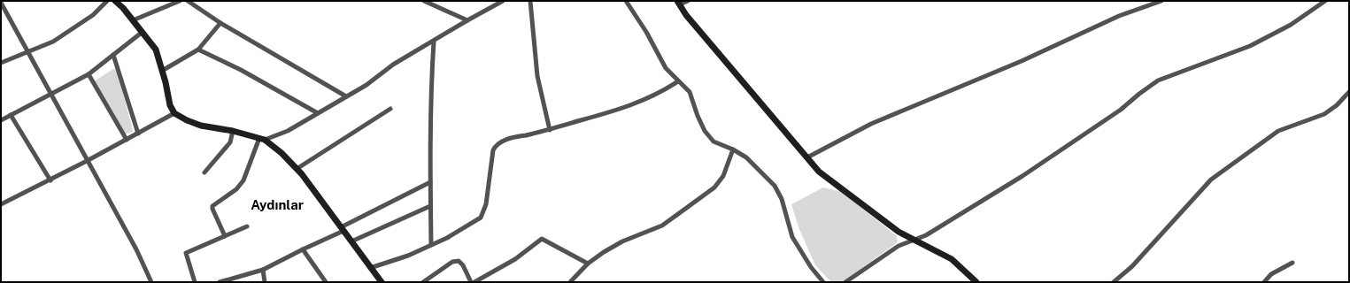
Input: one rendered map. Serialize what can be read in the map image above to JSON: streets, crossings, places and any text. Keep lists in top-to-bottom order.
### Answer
{
  "districts": ["Aydınlar"]
}
